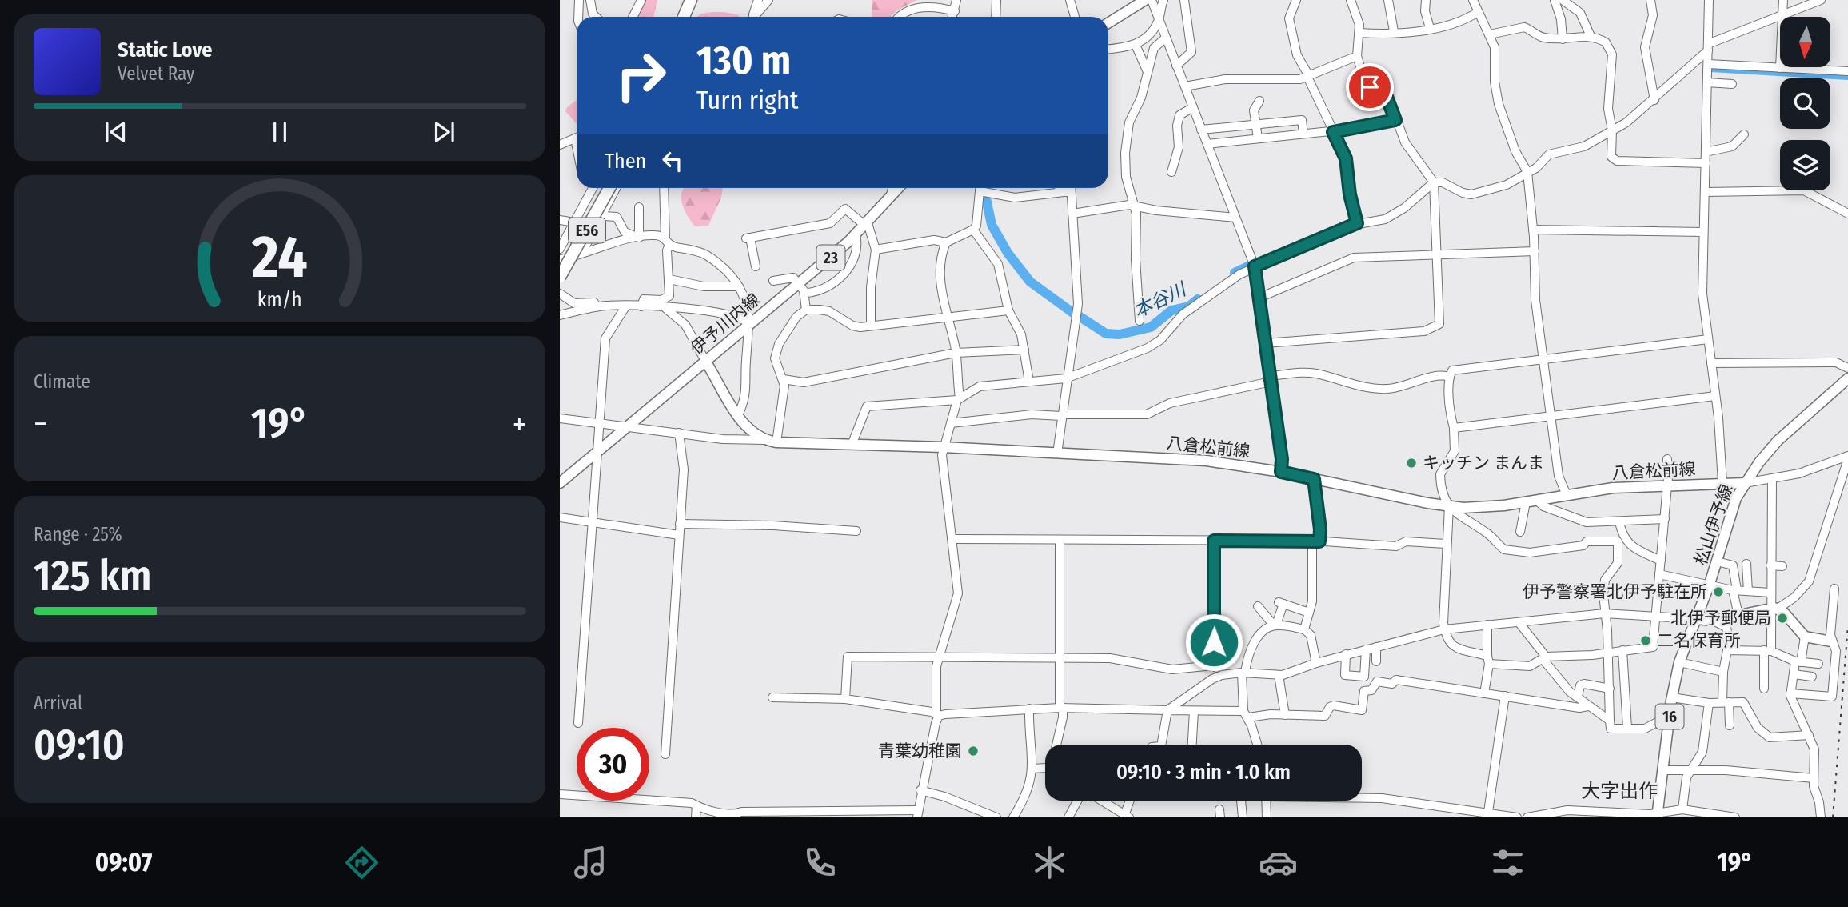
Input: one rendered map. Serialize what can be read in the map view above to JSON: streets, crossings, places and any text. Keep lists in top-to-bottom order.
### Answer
{
  "streets": {
    "highway": ["E56"],
    "main road": [
      "23",
      "伊予川内線",
      "八倉松前線",
      "松山伊予線",
      "16"
    ]
  },
  "crossings": [
    ["伊予川内線", "八倉松前線"],
    ["八倉松前線", "松山伊予線"]
  ],
  "districts": ["大字出作"],
  "water": ["本谷川"],
  "places": [
    "キッチン まんま",
    "伊予警察署北伊予駐在所",
    "北伊予郵便局",
    "二名保育所",
    "青葉幼稚園"
  ],
  "north": "bottom",
  "page": {
    "turn": ["130 m", "Turn right"],
    "song": ["Static Love", "Velvet Ray"],
    "then": "Then",
    "tile": [
      "Climate",
      ["Range · 25%", "125 km"],
      ["Arrival", "09:10"]
    ],
    "heat": ["−", "19°", "+"],
    "limit": "30",
    "trip": "09:10 · 3 min · 1.0 km",
    "tabs": ["09:07", "19°"],
    "gauge": ["24", "km/h"]
  }
}
